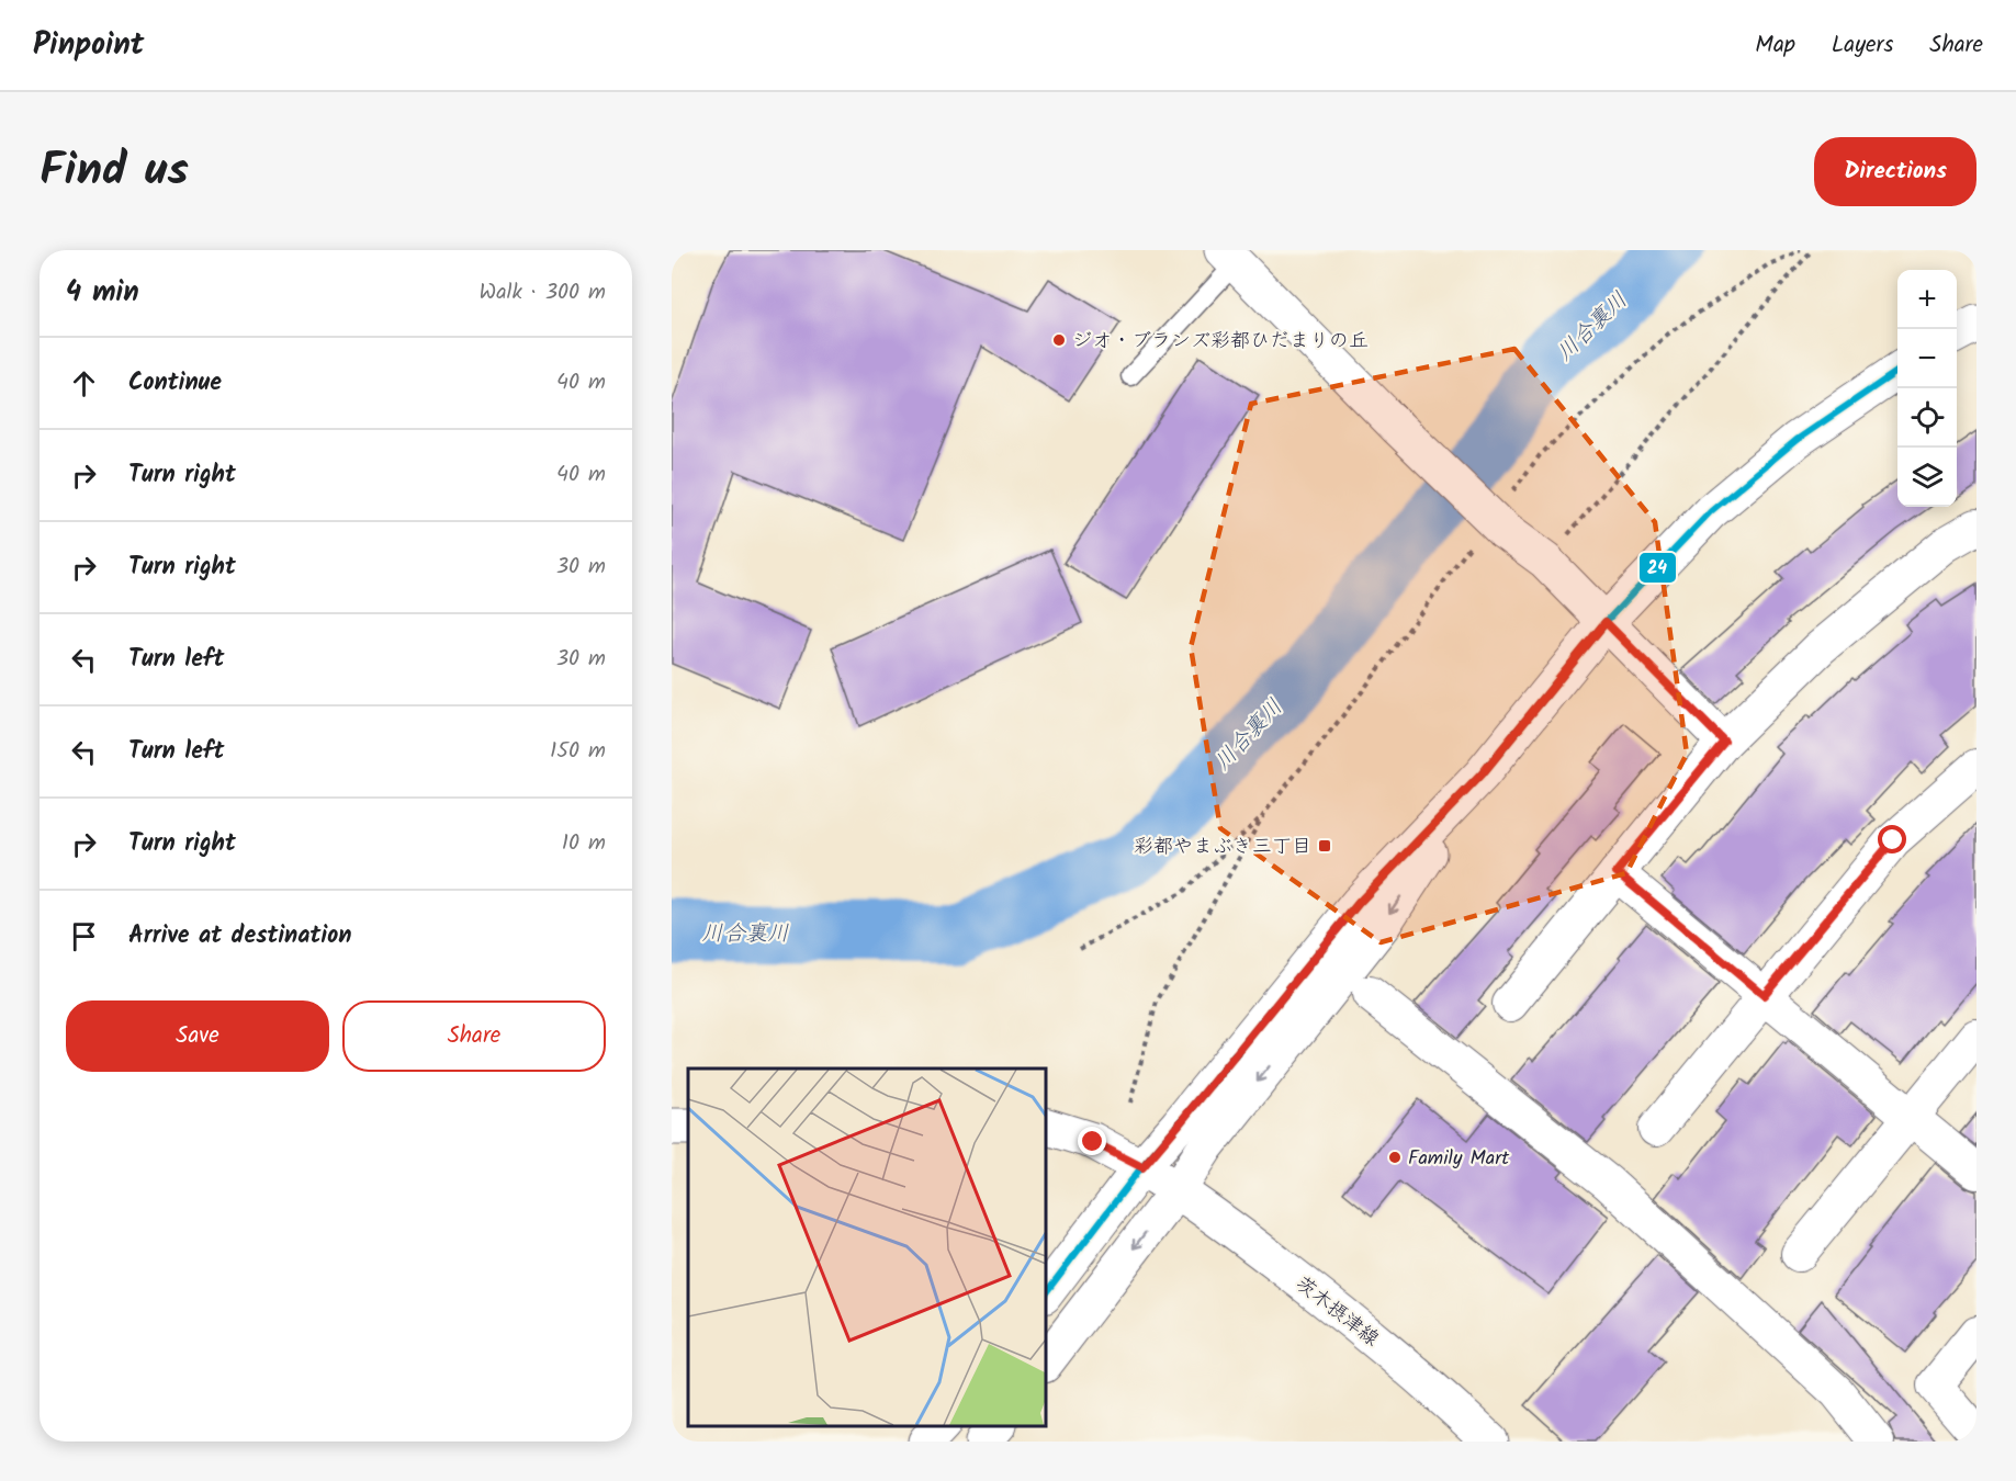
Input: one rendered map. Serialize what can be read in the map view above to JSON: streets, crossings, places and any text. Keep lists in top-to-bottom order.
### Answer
{
  "streets": {
    "street": ["茨木摂津線"]
  },
  "water": ["川合裏川"],
  "places": {
    "other": ["ジオ・ブランズ彩都ひだまりの丘", "Family Mart"],
    "transit": ["彩都やまぶき三丁目"]
  },
  "lines": ["transit line 24"],
  "page": {
    "header": "Pinpoint",
    "nav": ["Map", "Layers", "Share"],
    "title": "Find us",
    "buttons": [
      "Directions",
      ["Save", "Share"]
    ],
    "heading": ["4 min", "Walk · 300 m"],
    "map_buttons": ["+", "−"],
    "list": [
      ["Continue", "40 m"],
      ["Turn right", "40 m"],
      ["Turn right", "30 m"],
      ["Turn left", "30 m"],
      ["Turn left", "150 m"],
      ["Turn right", "10 m"],
      "Arrive at destination"
    ]
  }
}
